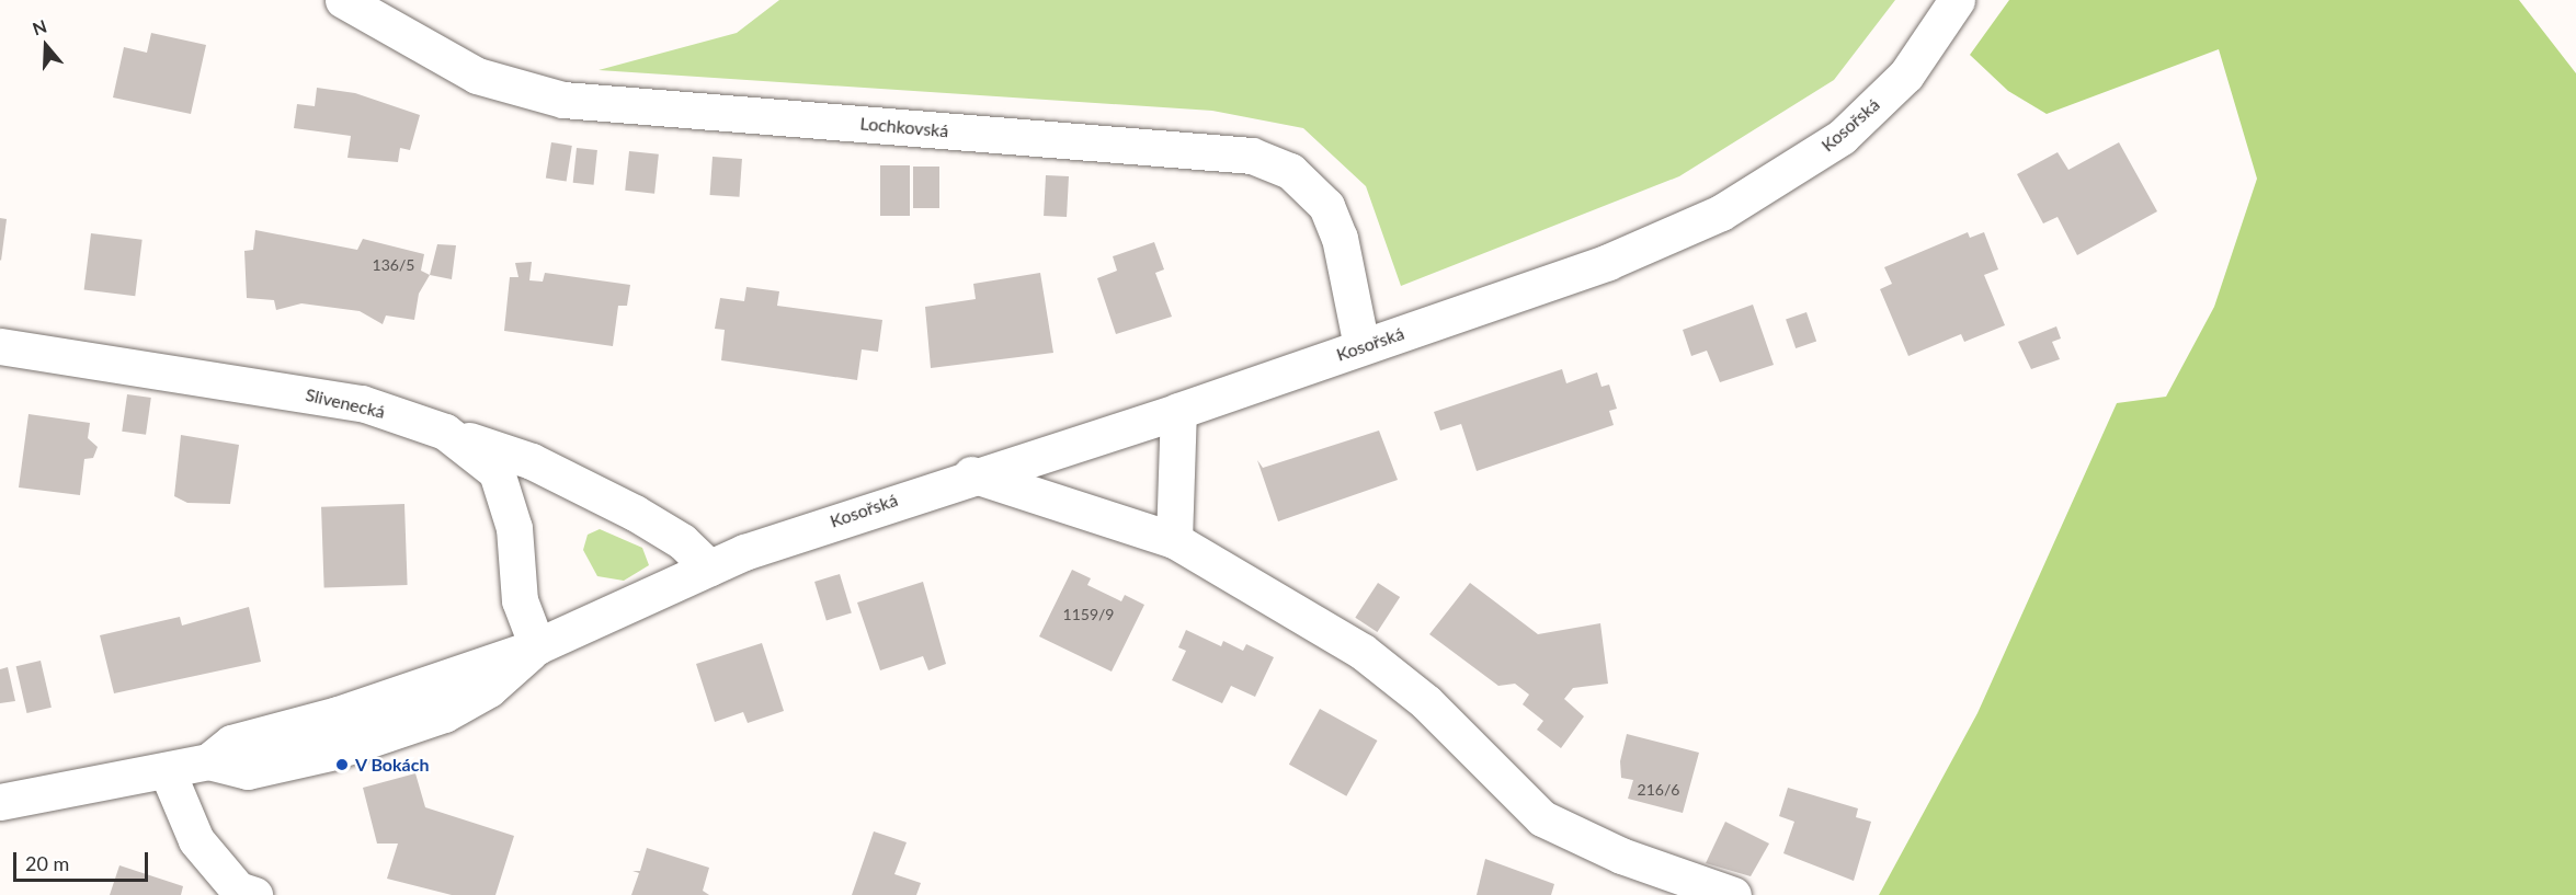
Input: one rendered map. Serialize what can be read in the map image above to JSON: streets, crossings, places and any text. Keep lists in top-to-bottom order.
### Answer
{
  "streets": {
    "street": ["Kosořská", "Lochkovská", "Slivenecká"]
  },
  "crossings": [
    ["Kosořská", "Lochkovská"],
    ["Kosořská", "Slivenecká"]
  ],
  "places": ["V Bokách"],
  "house_numbers": ["136/5", "1159/9", "216/6"],
  "scale_bar": "20 m",
  "north": "top"
}
